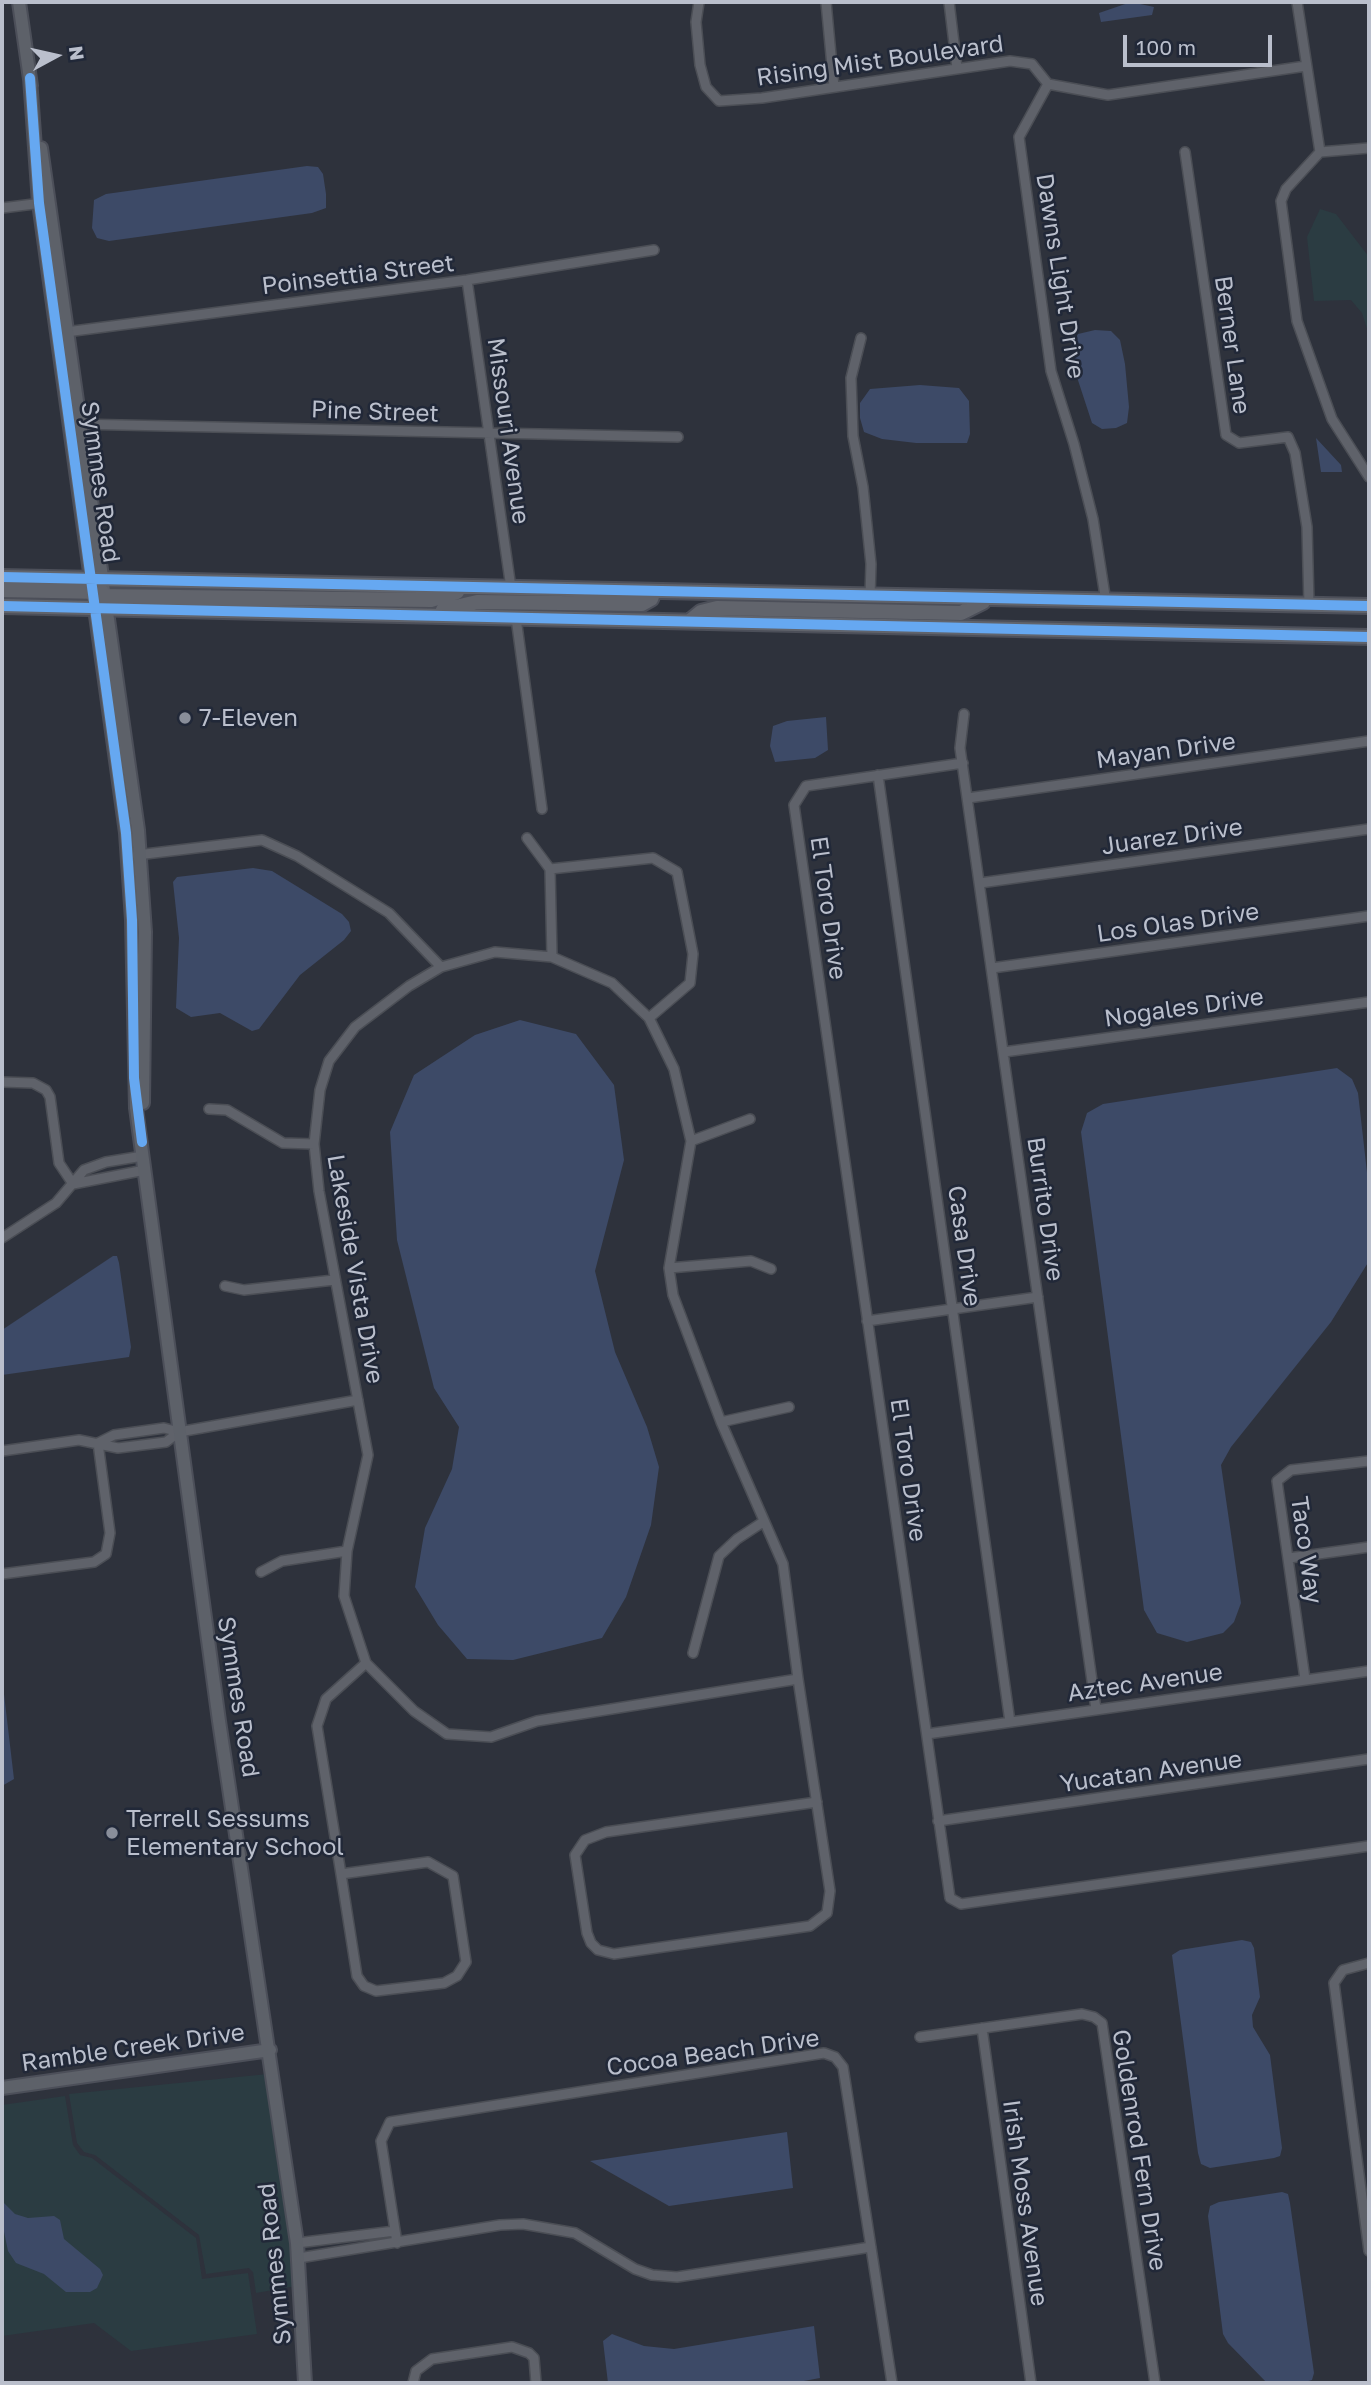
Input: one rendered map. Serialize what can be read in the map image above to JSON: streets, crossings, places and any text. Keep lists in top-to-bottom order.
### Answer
{
  "streets": {
    "street": [
      "Rising Mist Boulevard",
      "Poinsettia Street",
      "Dawns Light Drive",
      "Berner Lane",
      "Pine Street",
      "Missouri Avenue",
      "Symmes Road",
      "Mayan Drive",
      "Juarez Drive",
      "El Toro Drive",
      "Los Olas Drive",
      "Nogales Drive",
      "Burrito Drive",
      "Casa Drive",
      "Lakeside Vista Drive",
      "Taco Way",
      "Aztec Avenue",
      "Yucatan Avenue",
      "Ramble Creek Drive",
      "Cocoa Beach Drive",
      "Goldenrod Fern Drive",
      "Irish Moss Avenue"
    ]
  },
  "crossings": [
    ["Rising Mist Boulevard", "Dawns Light Drive"],
    ["Poinsettia Street", "Missouri Avenue"],
    ["Poinsettia Street", "Symmes Road"],
    ["Pine Street", "Missouri Avenue"],
    ["Pine Street", "Symmes Road"],
    ["Symmes Road", "Ramble Creek Drive"],
    ["Mayan Drive", "Burrito Drive"],
    ["Juarez Drive", "Burrito Drive"],
    ["El Toro Drive", "Burrito Drive"],
    ["El Toro Drive", "Casa Drive"],
    ["El Toro Drive", "Aztec Avenue"],
    ["El Toro Drive", "Yucatan Avenue"],
    ["Los Olas Drive", "Burrito Drive"],
    ["Nogales Drive", "Burrito Drive"],
    ["Burrito Drive", "Aztec Avenue"],
    ["Casa Drive", "Aztec Avenue"],
    ["Taco Way", "Aztec Avenue"],
    ["Goldenrod Fern Drive", "Irish Moss Avenue"]
  ],
  "places": ["7-Eleven", "Terrell Sessums Elementary School"],
  "scale_bar": "100 m",
  "north": "right"
}
